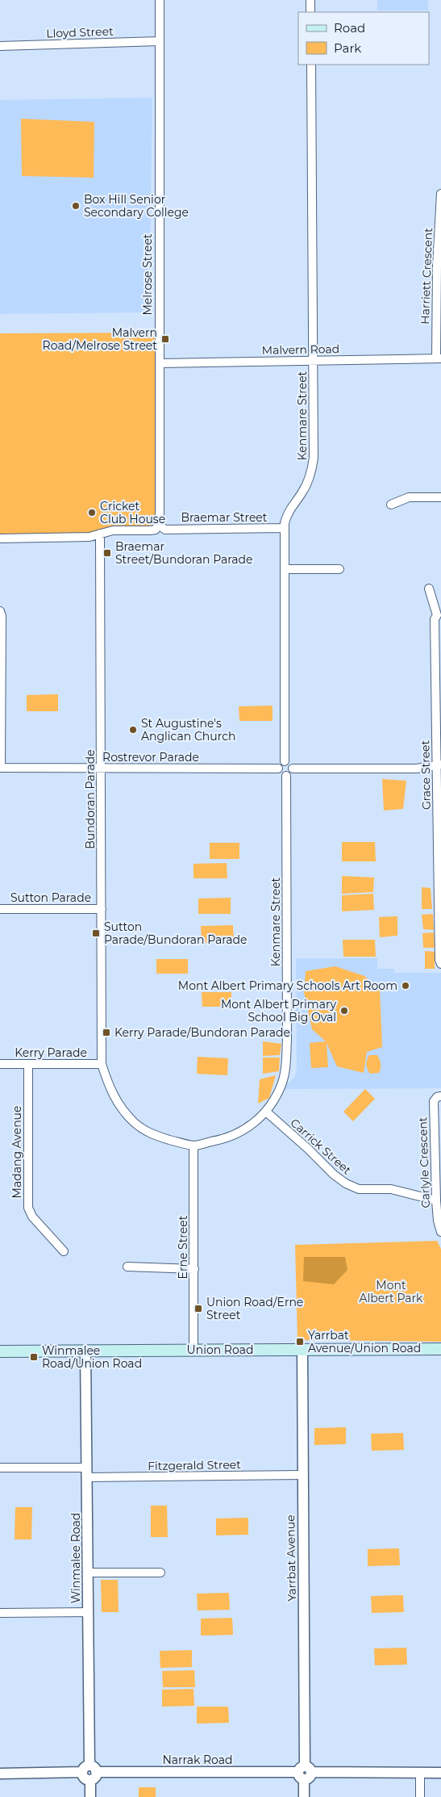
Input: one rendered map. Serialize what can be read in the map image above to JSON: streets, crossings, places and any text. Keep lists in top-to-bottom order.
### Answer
{
  "streets": {
    "main road": ["Union Road"],
    "street": [
      "Lloyd Street",
      "Melrose Street",
      "Harriett Crescent",
      "Malvern Road",
      "Kenmare Street",
      "Braemar Street",
      "Rostrevor Parade",
      "Grace Street",
      "Bundoran Parade",
      "Sutton Parade",
      "Kerry Parade",
      "Carrick Street",
      "Madang Avenue",
      "Carlyle Crescent",
      "Erne Street",
      "Fitzgerald Street",
      "Winmalee Road",
      "Yarrbat Avenue",
      "Narrak Road"
    ]
  },
  "crossings": [
    ["Lloyd Street", "Melrose Street"],
    ["Melrose Street", "Malvern Road"],
    ["Melrose Street", "Braemar Street"],
    ["Harriett Crescent", "Malvern Road"],
    ["Malvern Road", "Kenmare Street"],
    ["Kenmare Street", "Braemar Street"],
    ["Kenmare Street", "Rostrevor Parade"],
    ["Kenmare Street", "Carrick Street"],
    ["Rostrevor Parade", "Bundoran Parade"],
    ["Bundoran Parade", "Sutton Parade"],
    ["Bundoran Parade", "Kerry Parade"],
    ["Bundoran Parade", "Erne Street"],
    ["Kerry Parade", "Madang Avenue"],
    ["Carrick Street", "Carlyle Crescent"],
    ["Erne Street", "Union Road"],
    ["Union Road", "Winmalee Road"],
    ["Union Road", "Yarrbat Avenue"],
    ["Fitzgerald Street", "Winmalee Road"],
    ["Fitzgerald Street", "Yarrbat Avenue"],
    ["Winmalee Road", "Narrak Road"],
    ["Yarrbat Avenue", "Narrak Road"]
  ],
  "parks": ["Mont Albert Park"],
  "places": {
    "other": [
      "Box Hill Senior Secondary College",
      "Cricket Club House",
      "St Augustine's Anglican Church",
      "Mont Albert Primary Schools Art Room",
      "Mont Albert Primary School Big Oval"
    ],
    "transit": [
      "Malvern Road/Melrose Street",
      "Braemar Street/Bundoran Parade",
      "Sutton Parade/Bundoran Parade",
      "Kerry Parade/Bundoran Parade",
      "Union Road/Erne Street",
      "Yarrbat Avenue/Union Road",
      "Winmalee Road/Union Road"
    ]
  },
  "legend": ["Road", "Park"]
}
